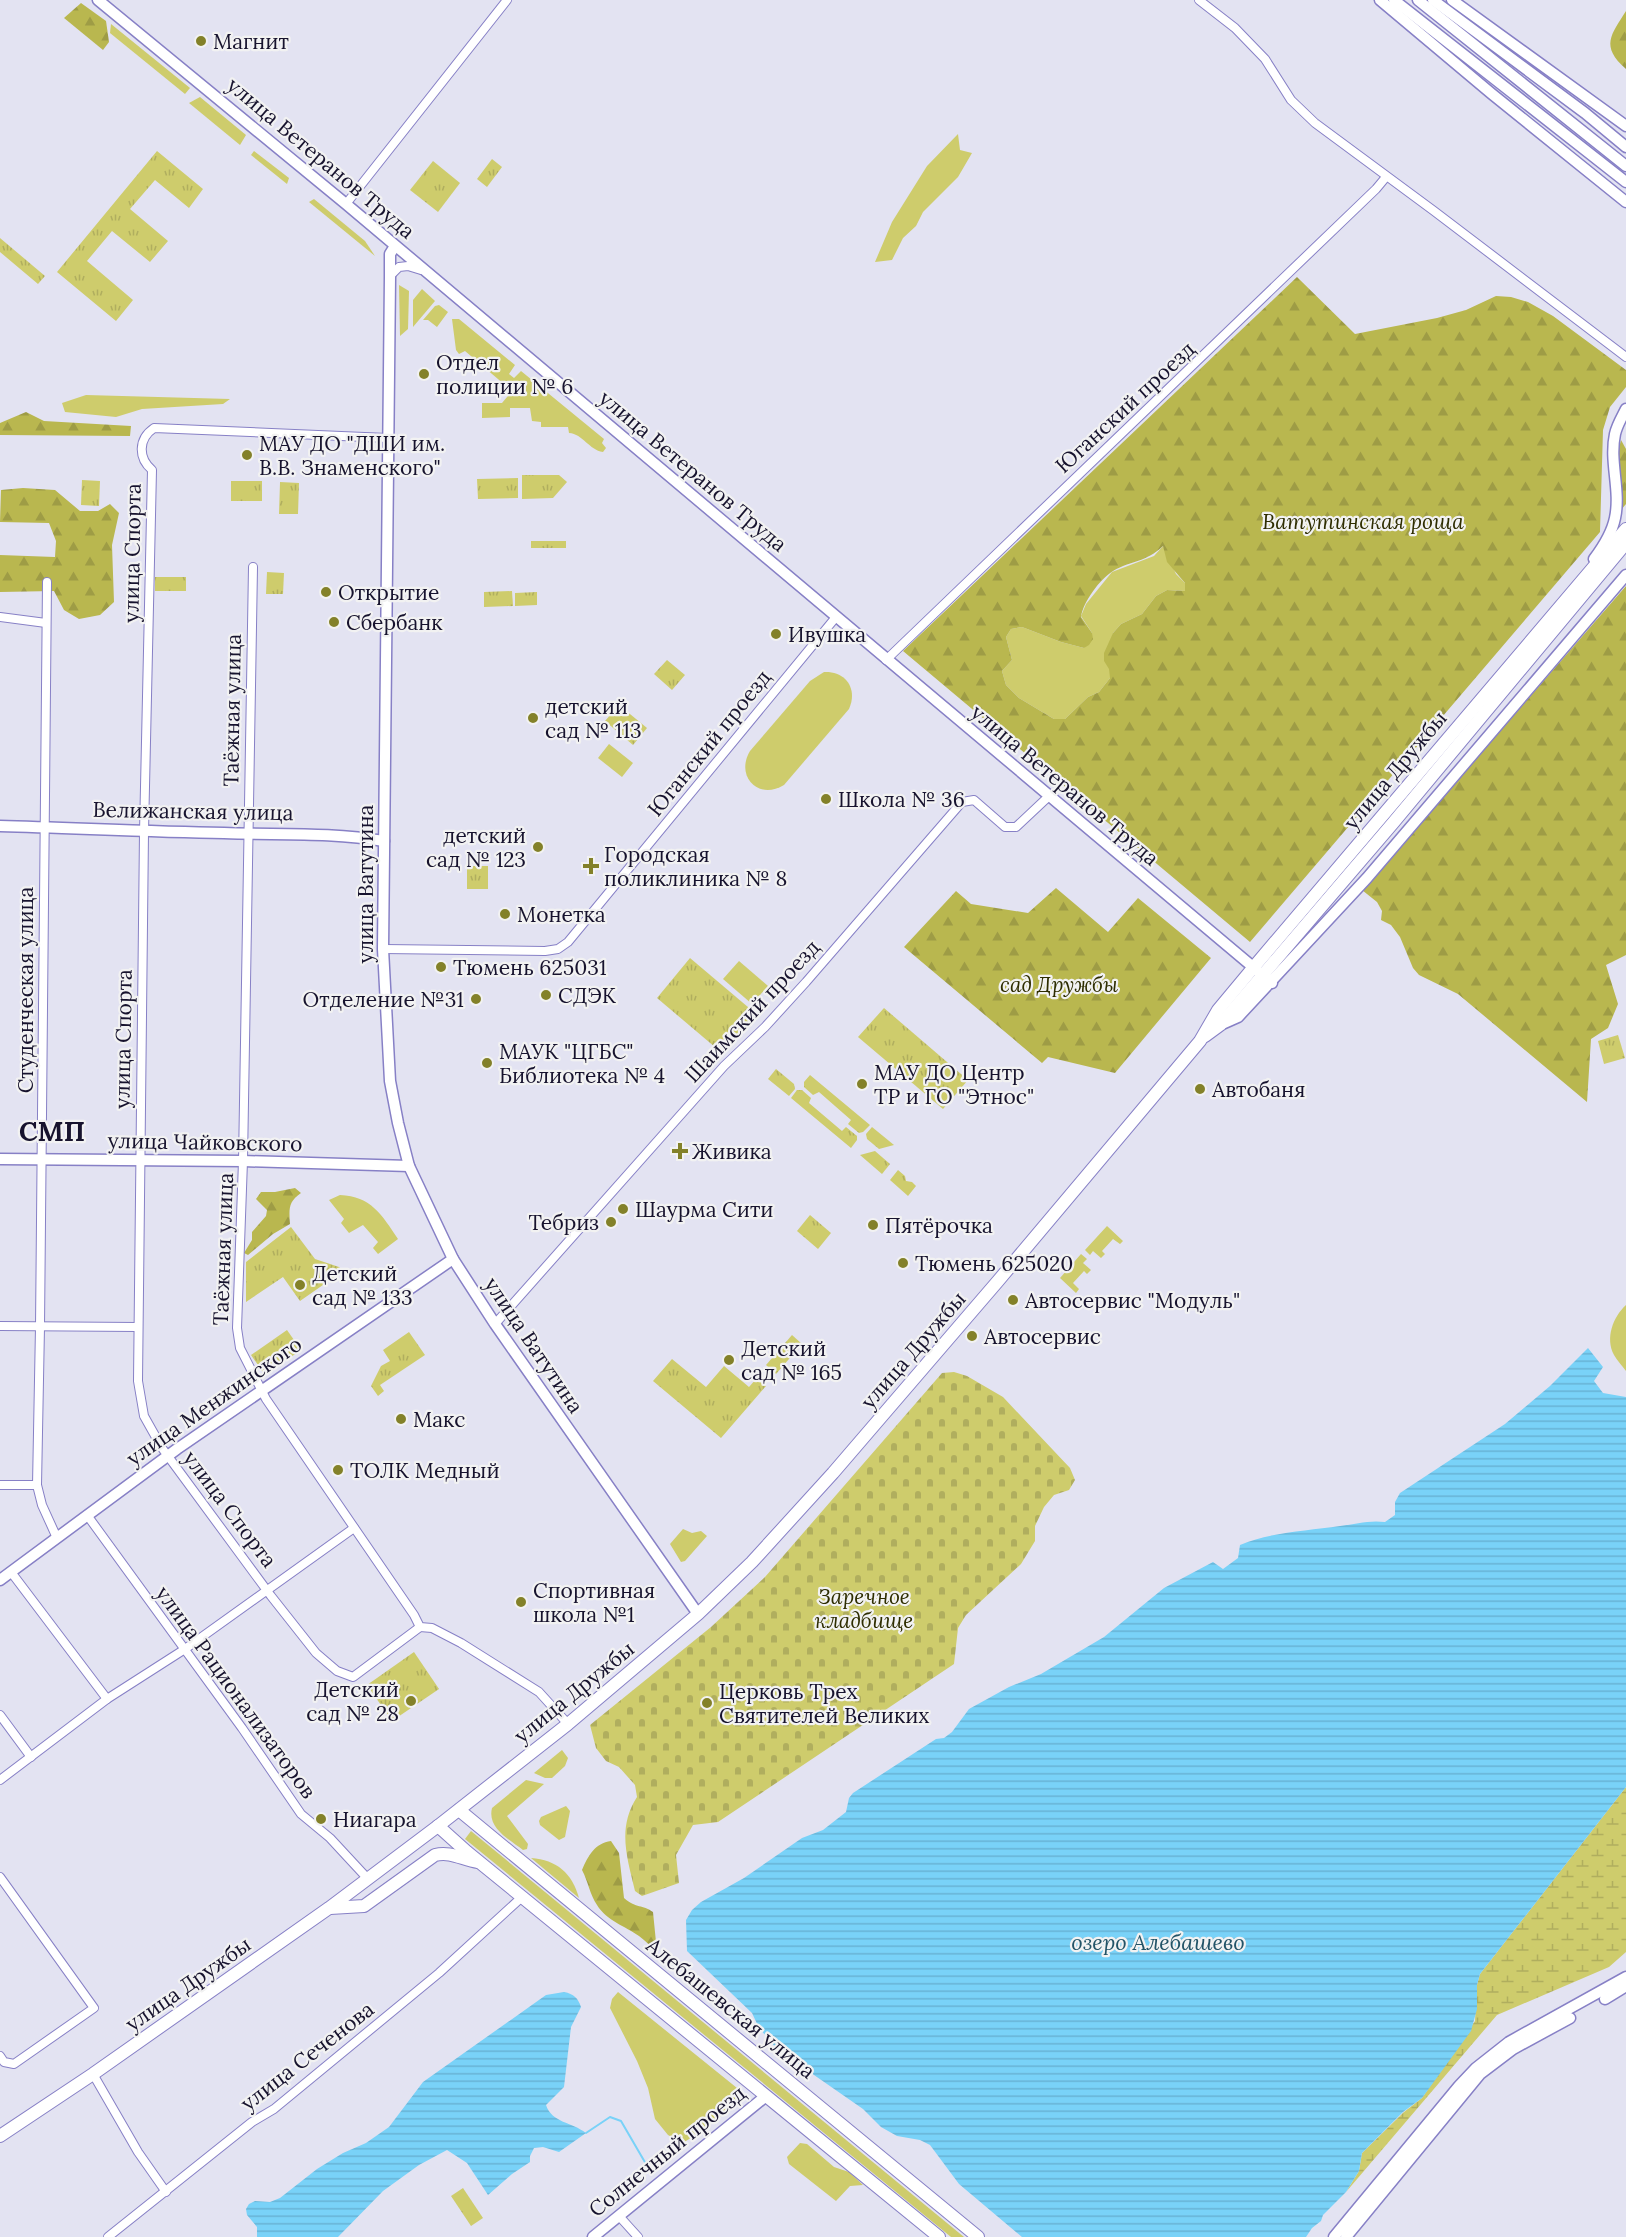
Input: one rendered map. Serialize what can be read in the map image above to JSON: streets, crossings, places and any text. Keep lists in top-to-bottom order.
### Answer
{
  "streets": {
    "main road": [
      "улица Ветеранов Труда",
      "улица Дружбы",
      "Велижанская улица",
      "улица Ватутина",
      "улица Чайковского",
      "улица Менжинского",
      "Алебашевская улица",
      "Солнечный проезд"
    ],
    "street": [
      "Юганский проезд",
      "улица Спорта",
      "Таёжная улица",
      "Студенческая улица",
      "Шаимский проезд",
      "улица Рационализаторов",
      "улица Сеченова"
    ]
  },
  "crossings": [
    ["улица Ветеранов Труда", "Юганский проезд"],
    ["улица Ветеранов Труда", "улица Дружбы"],
    ["улица Ветеранов Труда", "улица Ватутина"],
    ["улица Ветеранов Труда", "Шаимский проезд"],
    ["Юганский проезд", "улица Ватутина"],
    ["улица Спорта", "Таёжная улица"],
    ["улица Спорта", "Велижанская улица"],
    ["улица Спорта", "улица Ватутина"],
    ["улица Спорта", "улица Чайковского"],
    ["улица Спорта", "улица Менжинского"],
    ["Таёжная улица", "Велижанская улица"],
    ["Таёжная улица", "улица Чайковского"],
    ["Таёжная улица", "улица Менжинского"],
    ["улица Дружбы", "улица Ватутина"],
    ["улица Дружбы", "улица Рационализаторов"],
    ["улица Дружбы", "Алебашевская улица"],
    ["Велижанская улица", "улица Ватутина"],
    ["Велижанская улица", "Студенческая улица"],
    ["улица Ватутина", "Шаимский проезд"],
    ["улица Ватутина", "улица Чайковского"],
    ["улица Ватутина", "улица Менжинского"],
    ["Студенческая улица", "улица Чайковского"],
    ["Студенческая улица", "улица Менжинского"],
    ["улица Менжинского", "улица Рационализаторов"]
  ],
  "districts": ["СМП"],
  "water": ["озеро Алебашево"],
  "parks": ["Ватутинская роща", "сад Дружбы", "Заречное кладбище"],
  "places": {
    "other": [
      "Магнит",
      "Отдел полиции № 6",
      "МАУ ДО \"ДШИ им. В.В. Знаменского\"",
      "Открытие",
      "Сбербанк",
      "Ивушка",
      "детский сад № 113",
      "Школа № 36",
      "детский сад № 123",
      "Монетка",
      "Тюмень 625031",
      "СДЭК",
      "Отделение №31",
      "МАУК \"ЦГБС\" Библиотека № 4",
      "МАУ ДО Центр ТР и ГО \"Этнос\"",
      "Автобаня",
      "Шаурма Сити",
      "Тебриз",
      "Пятёрочка",
      "Тюмень 625020",
      "Детский сад № 133",
      "Автосервис \"Модуль\"",
      "Автосервис",
      "Детский сад № 165",
      "Макс",
      "ТОЛК Медный",
      "Спортивная школа №1",
      "Детский сад № 28",
      "Церковь Трех Святителей Великих",
      "Ниагара"
    ],
    "health": ["Городская поликлиника № 8", "Живика"]
  }
}
